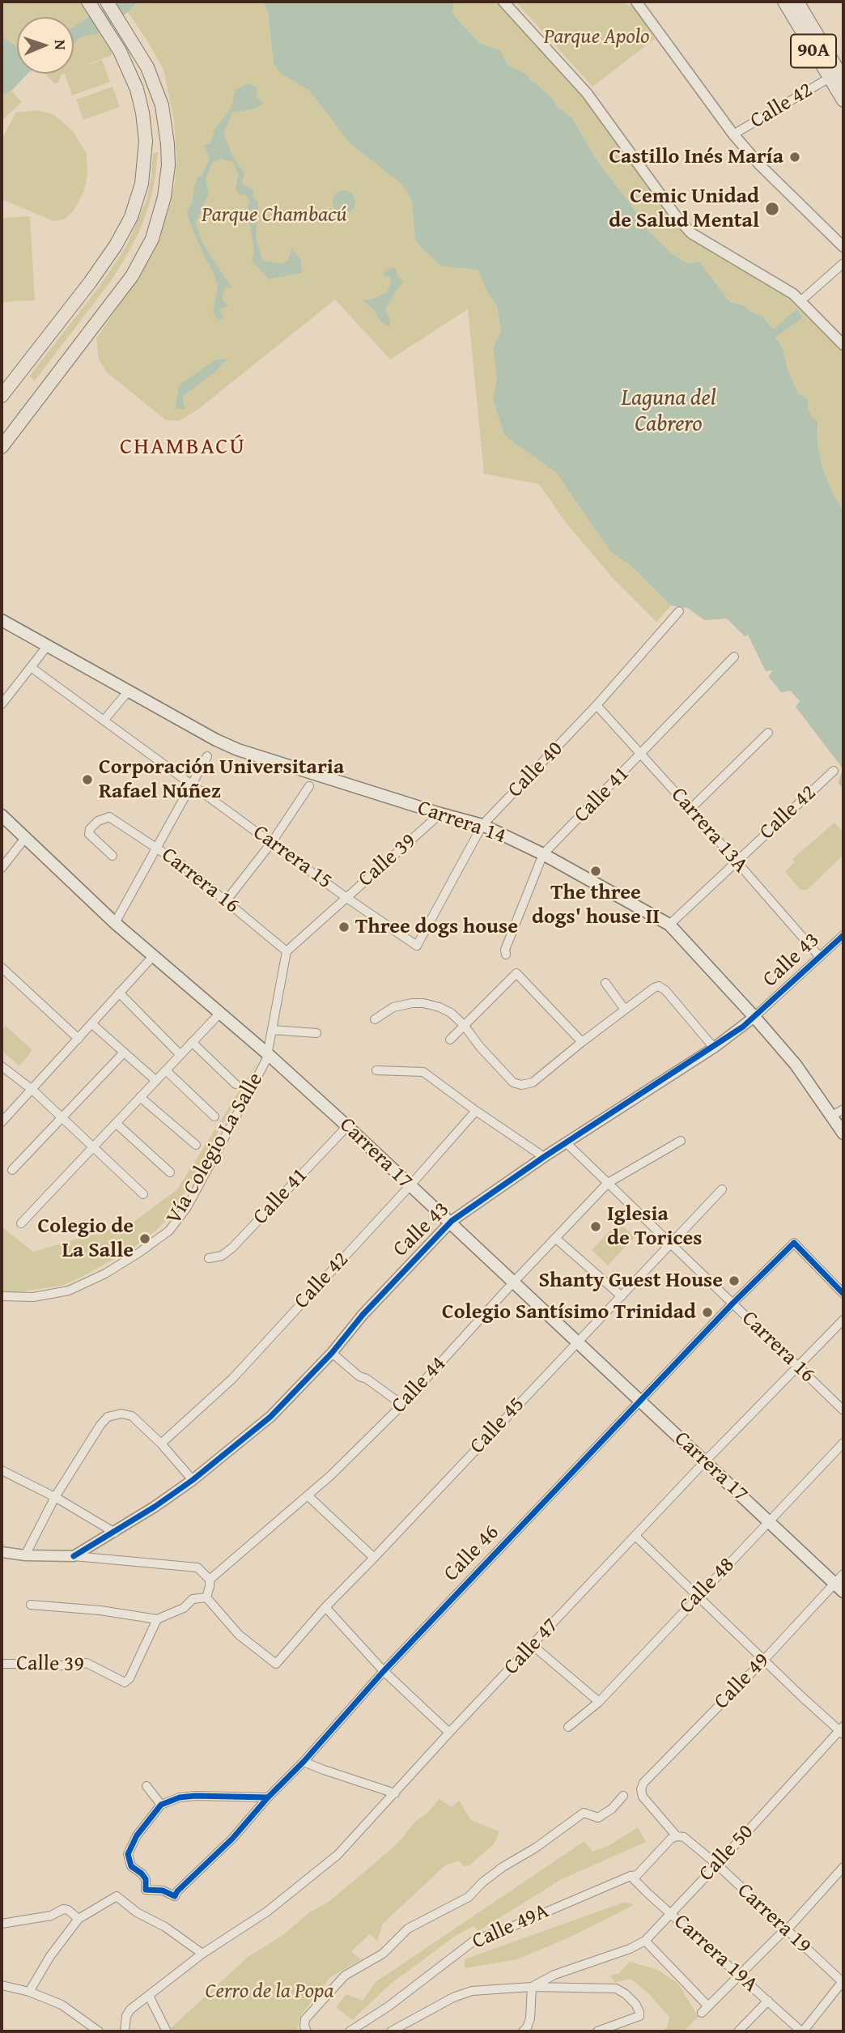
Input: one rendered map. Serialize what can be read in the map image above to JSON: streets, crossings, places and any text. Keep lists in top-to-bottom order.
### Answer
{
  "streets": {
    "highway": ["90A"],
    "main road": ["Carrera 14", "Carrera 17"],
    "street": [
      "Calle 42",
      "Calle 40",
      "Calle 41",
      "Carrera 13A",
      "Carrera 15",
      "Calle 39",
      "Carrera 16",
      "Calle 43",
      "Vía Colegio La Salle",
      "Calle 44",
      "Calle 45",
      "Calle 46",
      "Calle 48",
      "Calle 47",
      "Calle 49",
      "Calle 50",
      "Carrera 19",
      "Calle 49A",
      "Carrera 19A"
    ]
  },
  "crossings": [
    ["90A", "Calle 42"],
    ["Calle 42", "Carrera 14"],
    ["Calle 42", "Carrera 13A"],
    ["Calle 42", "Carrera 17"],
    ["Calle 40", "Carrera 14"],
    ["Calle 40", "Carrera 13A"],
    ["Calle 40", "Carrera 15"],
    ["Calle 41", "Carrera 14"],
    ["Calle 41", "Carrera 13A"],
    ["Calle 41", "Carrera 17"],
    ["Carrera 14", "Calle 39"],
    ["Carrera 14", "Calle 43"],
    ["Carrera 13A", "Calle 43"],
    ["Carrera 15", "Calle 39"],
    ["Calle 39", "Carrera 16"],
    ["Carrera 16", "Calle 43"],
    ["Carrera 16", "Calle 44"],
    ["Carrera 16", "Calle 45"],
    ["Carrera 16", "Calle 46"],
    ["Carrera 16", "Calle 47"],
    ["Calle 43", "Carrera 17"],
    ["Vía Colegio La Salle", "Carrera 17"],
    ["Carrera 17", "Calle 44"],
    ["Carrera 17", "Calle 45"],
    ["Carrera 17", "Calle 46"],
    ["Carrera 17", "Calle 48"],
    ["Carrera 17", "Calle 47"],
    ["Carrera 17", "Calle 49"],
    ["Calle 49", "Carrera 19"],
    ["Calle 50", "Carrera 19"],
    ["Calle 50", "Carrera 19A"],
    ["Carrera 19", "Calle 49A"],
    ["Calle 49A", "Carrera 19A"]
  ],
  "districts": ["CHAMBACÚ"],
  "water": ["Laguna del Cabrero"],
  "parks": ["Parque Apolo", "Parque Chambacú", "Cerro de la Popa"],
  "places": [
    "Castillo Inés María",
    "Cemic Unidad de Salud Mental",
    "Corporación Universitaria Rafael Núñez",
    "The three dogs' house II",
    "Three dogs house",
    "Iglesia de Torices",
    "Colegio de La Salle",
    "Shanty Guest House",
    "Colegio Santísimo Trinidad"
  ],
  "north": "right"
}
